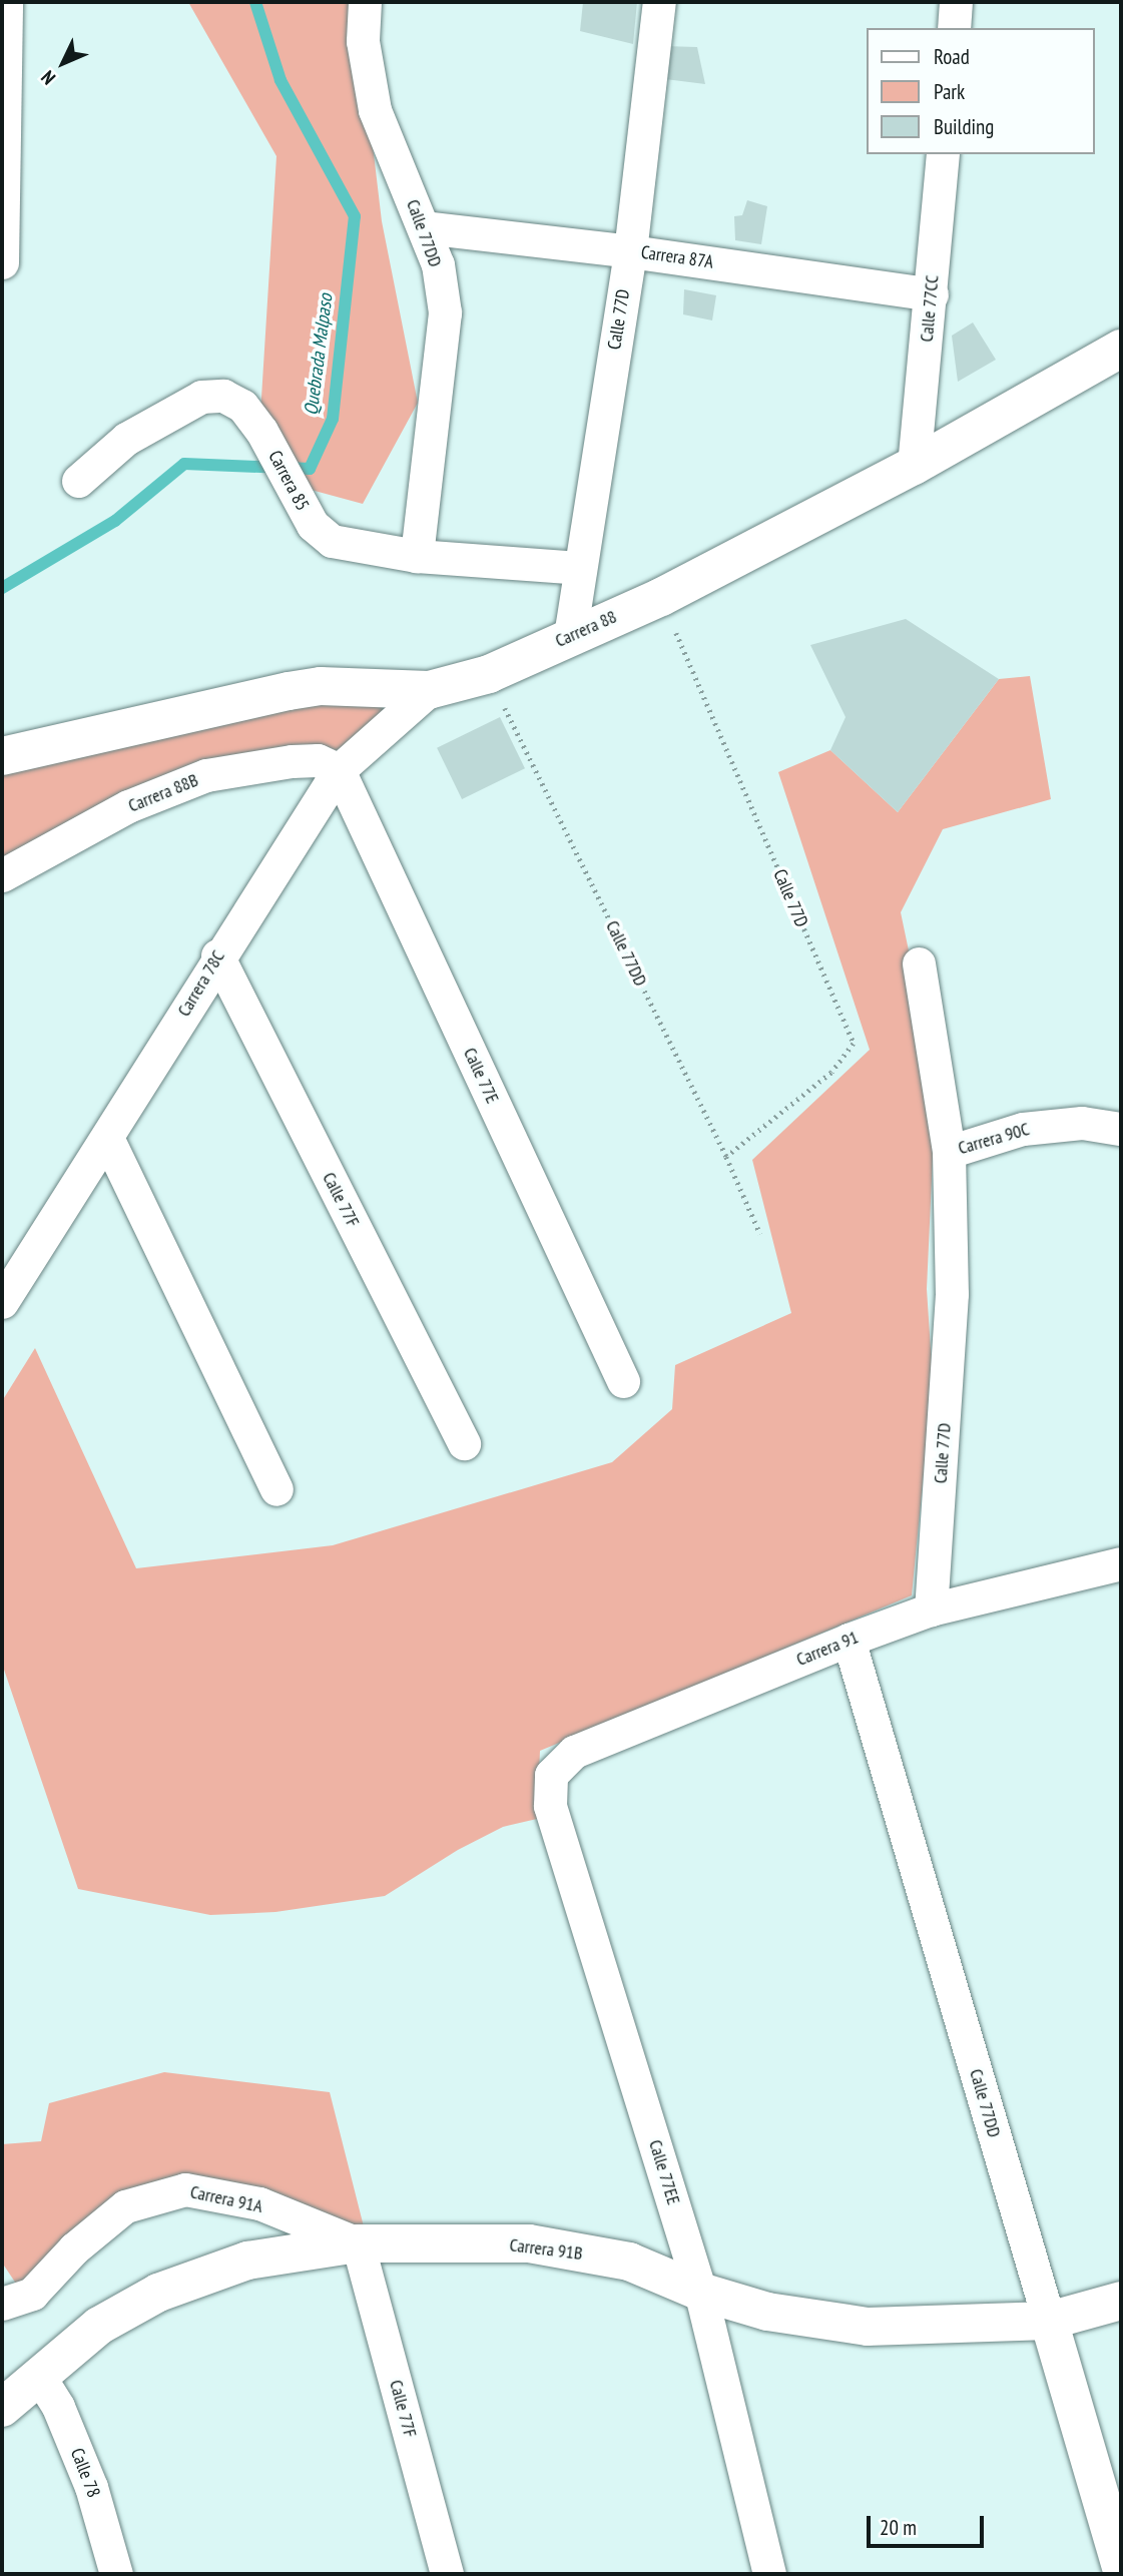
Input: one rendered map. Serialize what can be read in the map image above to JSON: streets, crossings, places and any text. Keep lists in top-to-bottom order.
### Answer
{
  "streets": {
    "street": [
      "Calle 77DD",
      "Carrera 87A",
      "Calle 77CC",
      "Calle 77D",
      "Carrera 85",
      "Carrera 88",
      "Carrera 88B",
      "Carrera 78C",
      "Calle 77E",
      "Carrera 90C",
      "Calle 77F",
      "Carrera 91",
      "Calle 77EE",
      "Carrera 91A",
      "Carrera 91B",
      "Calle 78"
    ]
  },
  "crossings": [
    ["Calle 77DD", "Carrera 87A"],
    ["Calle 77DD", "Calle 77D"],
    ["Calle 77DD", "Carrera 85"],
    ["Calle 77DD", "Carrera 88"],
    ["Calle 77DD", "Carrera 91"],
    ["Calle 77DD", "Carrera 91B"],
    ["Carrera 87A", "Calle 77CC"],
    ["Carrera 87A", "Calle 77D"],
    ["Calle 77CC", "Carrera 88"],
    ["Calle 77D", "Carrera 85"],
    ["Calle 77D", "Carrera 88"],
    ["Calle 77D", "Carrera 90C"],
    ["Calle 77D", "Carrera 91"],
    ["Carrera 88", "Carrera 78C"],
    ["Carrera 88B", "Carrera 78C"],
    ["Carrera 88B", "Calle 77E"],
    ["Carrera 78C", "Calle 77E"],
    ["Carrera 78C", "Calle 77F"],
    ["Calle 77F", "Carrera 91A"],
    ["Calle 77F", "Carrera 91B"],
    ["Carrera 91", "Calle 77EE"],
    ["Calle 77EE", "Carrera 91B"],
    ["Carrera 91A", "Carrera 91B"],
    ["Carrera 91B", "Calle 78"]
  ],
  "water": ["Quebrada Malpaso"],
  "legend": ["Road", "Park", "Building"],
  "scale_bar": "20 m",
  "north": "bottom left"
}
